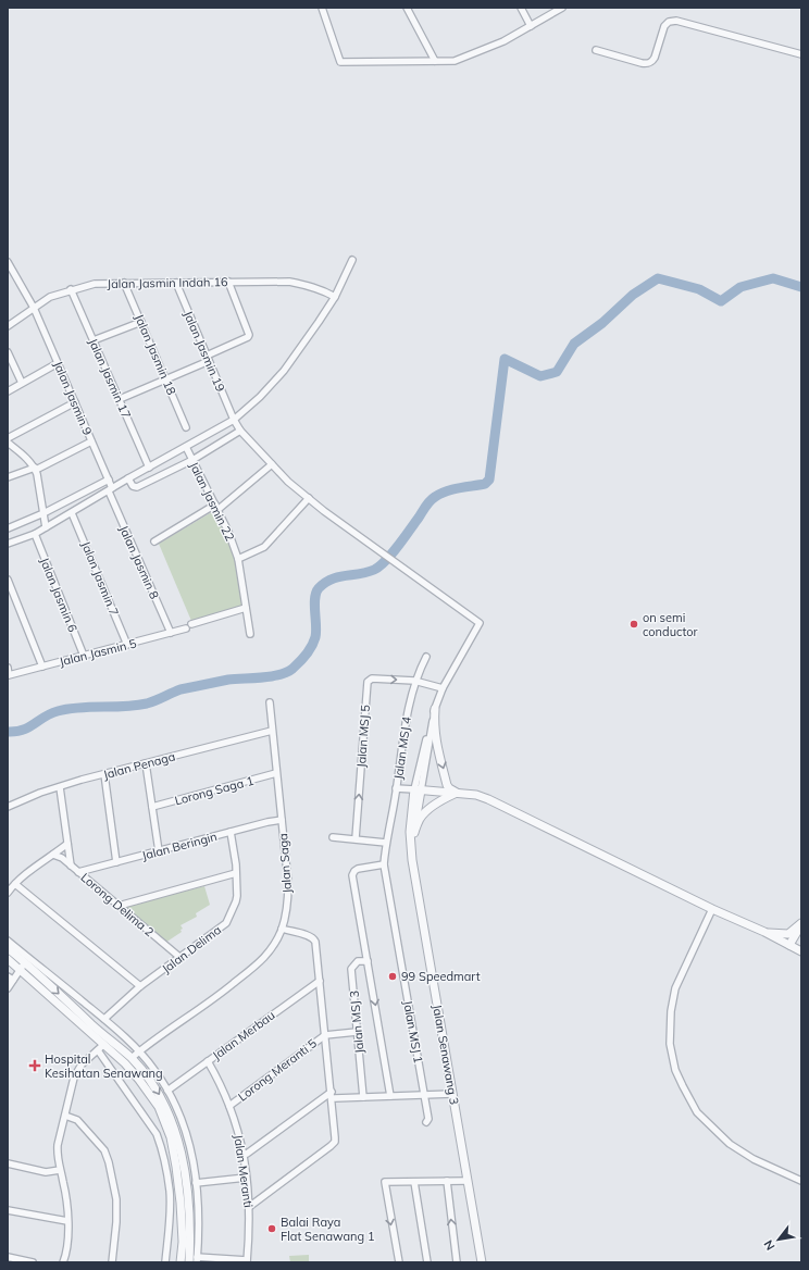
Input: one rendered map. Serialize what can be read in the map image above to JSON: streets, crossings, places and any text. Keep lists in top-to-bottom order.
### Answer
{
  "streets": {
    "street": [
      "Jalan Jasmin Indah 16",
      "Jalan Jasmin 19",
      "Jalan Jasmin 18",
      "Jalan Jasmin 17",
      "Jalan Jasmin 9",
      "Jalan Jasmin 22",
      "Jalan Jasmin 8",
      "Jalan Jasmin 7",
      "Jalan Jasmin 6",
      "Jalan Jasmin 5",
      "Jalan MSJ 5",
      "Jalan MSJ 4",
      "Jalan Penaga",
      "Lorong Saga 1",
      "Jalan Beringin",
      "Jalan Saga",
      "Lorong Delima 2",
      "Jalan Delima",
      "Jalan MSJ 3",
      "Jalan MSJ 1",
      "Jalan Merbau",
      "Jalan Senawang 3",
      "Lorong Meranti 5",
      "Jalan Meranti"
    ]
  },
  "crossings": [
    ["Jalan Jasmin Indah 16", "Jalan Jasmin 19"],
    ["Jalan Jasmin Indah 16", "Jalan Jasmin 18"],
    ["Jalan Jasmin Indah 16", "Jalan Jasmin 17"],
    ["Jalan Jasmin Indah 16", "Jalan Jasmin 9"],
    ["Jalan Jasmin 9", "Jalan Jasmin 8"],
    ["Jalan Jasmin 8", "Jalan Jasmin 5"],
    ["Jalan Jasmin 7", "Jalan Jasmin 5"],
    ["Jalan Jasmin 6", "Jalan Jasmin 5"],
    ["Jalan MSJ 5", "Jalan MSJ 4"],
    ["Jalan MSJ 4", "Jalan MSJ 1"],
    ["Jalan Penaga", "Jalan Saga"],
    ["Lorong Saga 1", "Jalan Saga"],
    ["Jalan Beringin", "Jalan Saga"],
    ["Jalan Beringin", "Lorong Delima 2"],
    ["Jalan Beringin", "Jalan Delima"],
    ["Lorong Delima 2", "Jalan Delima"],
    ["Jalan Merbau", "Jalan Meranti"],
    ["Lorong Meranti 5", "Jalan Meranti"]
  ],
  "one_way": ["Jalan MSJ 5"],
  "places": {
    "other": ["on semi conductor", "99 Speedmart", "Balai Raya Flat Senawang 1"],
    "health": ["Hospital Kesihatan Senawang"]
  },
  "north": "bottom left"
}
